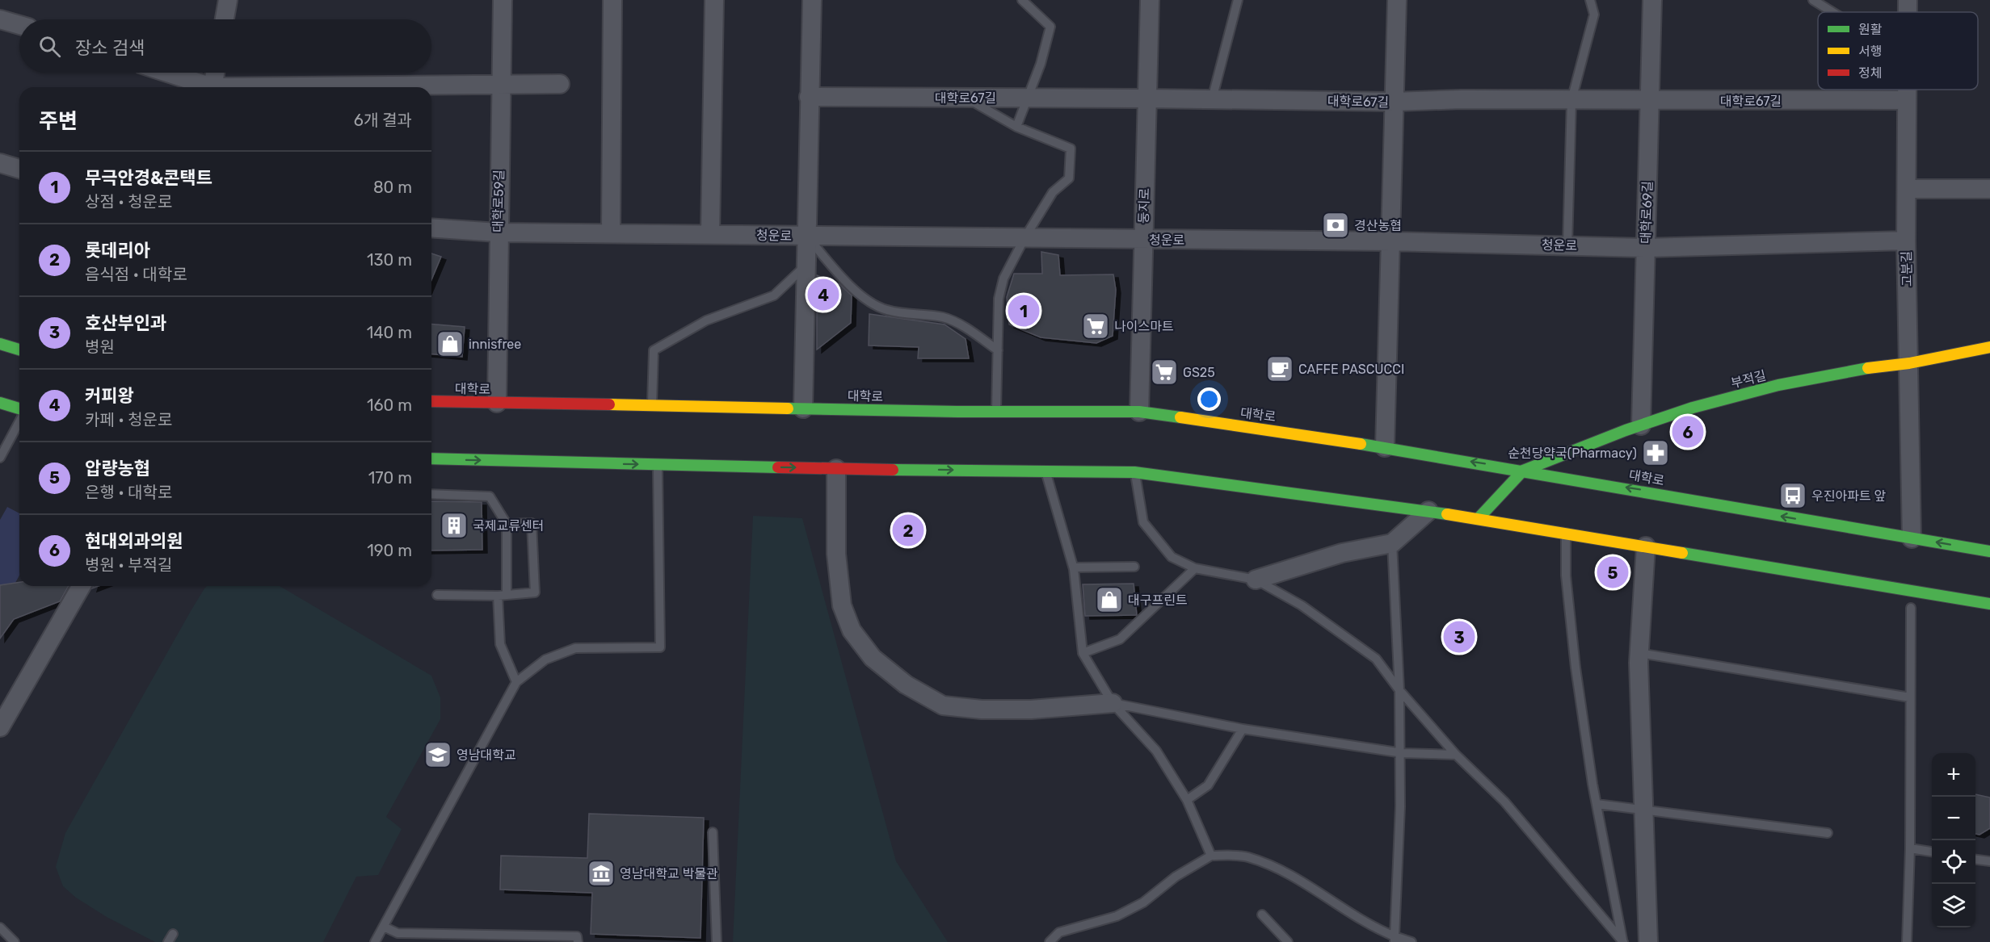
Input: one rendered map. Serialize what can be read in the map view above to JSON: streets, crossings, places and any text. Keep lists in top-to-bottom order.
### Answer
{
  "streets": {
    "main road": ["부적길", "대학로"],
    "street": [
      "대학로67길",
      "대학로59길",
      "둥지로",
      "대학로69길",
      "청운로",
      "고분길"
    ]
  },
  "crossings": [
    ["대학로67길", "둥지로"],
    ["대학로67길", "대학로69길"],
    ["대학로67길", "고분길"],
    ["대학로59길", "청운로"],
    ["대학로59길", "대학로"],
    ["둥지로", "청운로"],
    ["둥지로", "대학로"],
    ["대학로69길", "청운로"],
    ["대학로69길", "부적길"],
    ["청운로", "고분길"],
    ["고분길", "부적길"],
    ["고분길", "대학로"],
    ["부적길", "대학로"]
  ],
  "places": {
    "bank": ["경산농협"],
    "supermarket": ["나이스마트", "GS25"],
    "shop": ["innisfree", "대구프린트"],
    "cafe": ["CAFFE PASCUCCI"],
    "pharmacy": ["순천당약국(Pharmacy)"],
    "bus stop": ["우진아파트 앞"],
    "building": ["국제교류센터"],
    "school or university": ["영남대학교"],
    "museum": ["영남대학교 박물관"]
  },
  "legend": ["원활", "서행", "정체"],
  "page": {
    "search": "장소 검색",
    "heading": ["주변", "6개 결과"],
    "list": [
      {
        "mark": "1",
        "name": "무극안경&콘택트",
        "note": "상점 · 청운로",
        "value": "80 m"
      },
      {
        "mark": "2",
        "name": "롯데리아",
        "note": "음식점 · 대학로",
        "value": "130 m"
      },
      {
        "mark": "3",
        "name": "호산부인과",
        "note": "병원",
        "value": "140 m"
      },
      {
        "mark": "4",
        "name": "커피왕",
        "note": "카페 · 청운로",
        "value": "160 m"
      },
      {
        "mark": "5",
        "name": "압량농협",
        "note": "은행 · 대학로",
        "value": "170 m"
      },
      {
        "mark": "6",
        "name": "현대외과의원",
        "note": "병원 · 부적길",
        "value": "190 m"
      }
    ],
    "pins": [
      "4",
      "1",
      "6",
      "2",
      "5",
      "3"
    ],
    "map_buttons": ["+", "−"]
  }
}
